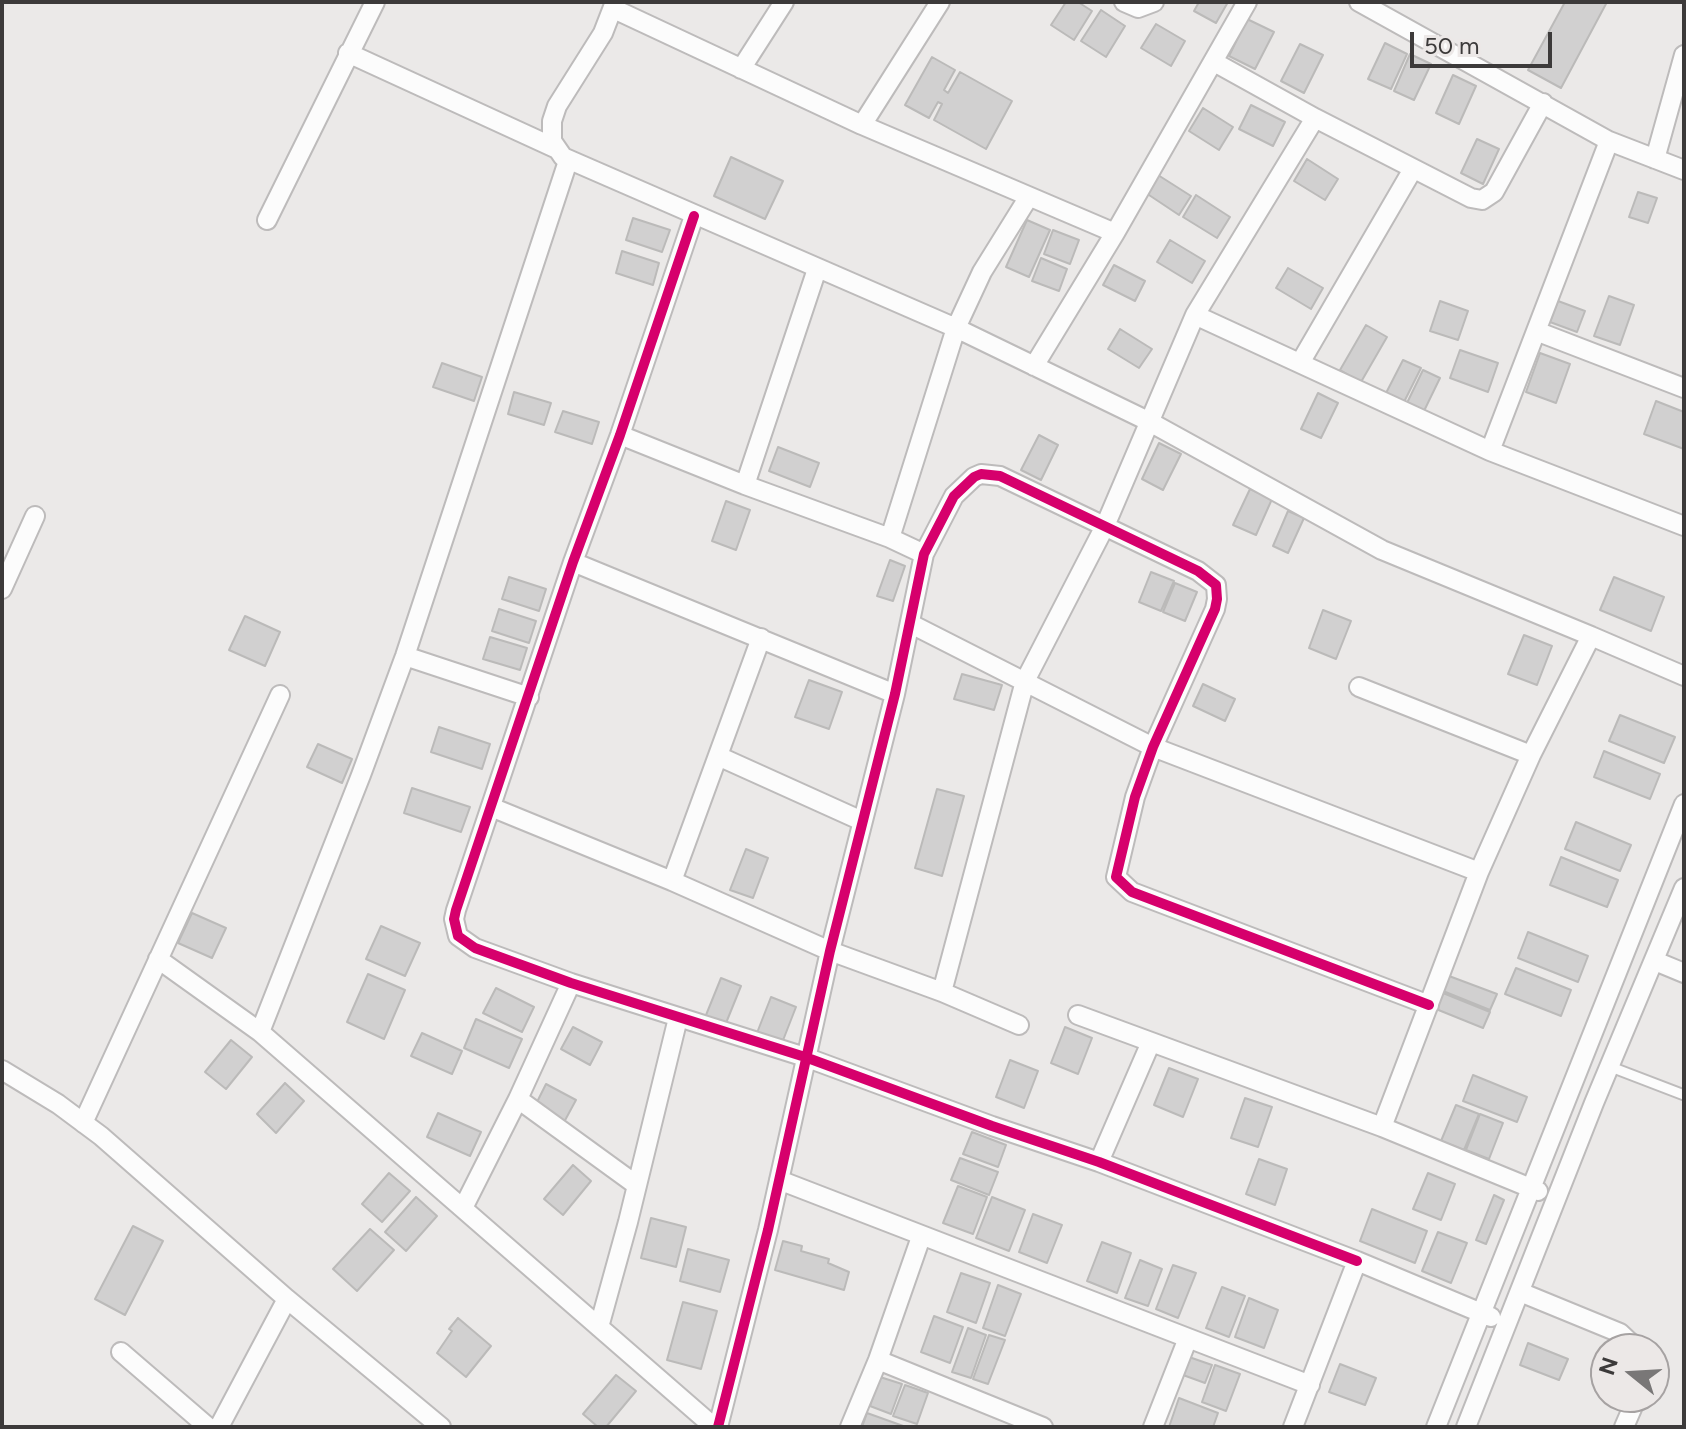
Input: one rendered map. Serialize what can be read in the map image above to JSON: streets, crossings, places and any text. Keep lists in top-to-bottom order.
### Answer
{
  "scale_bar": "50 m",
  "north": "left"
}
